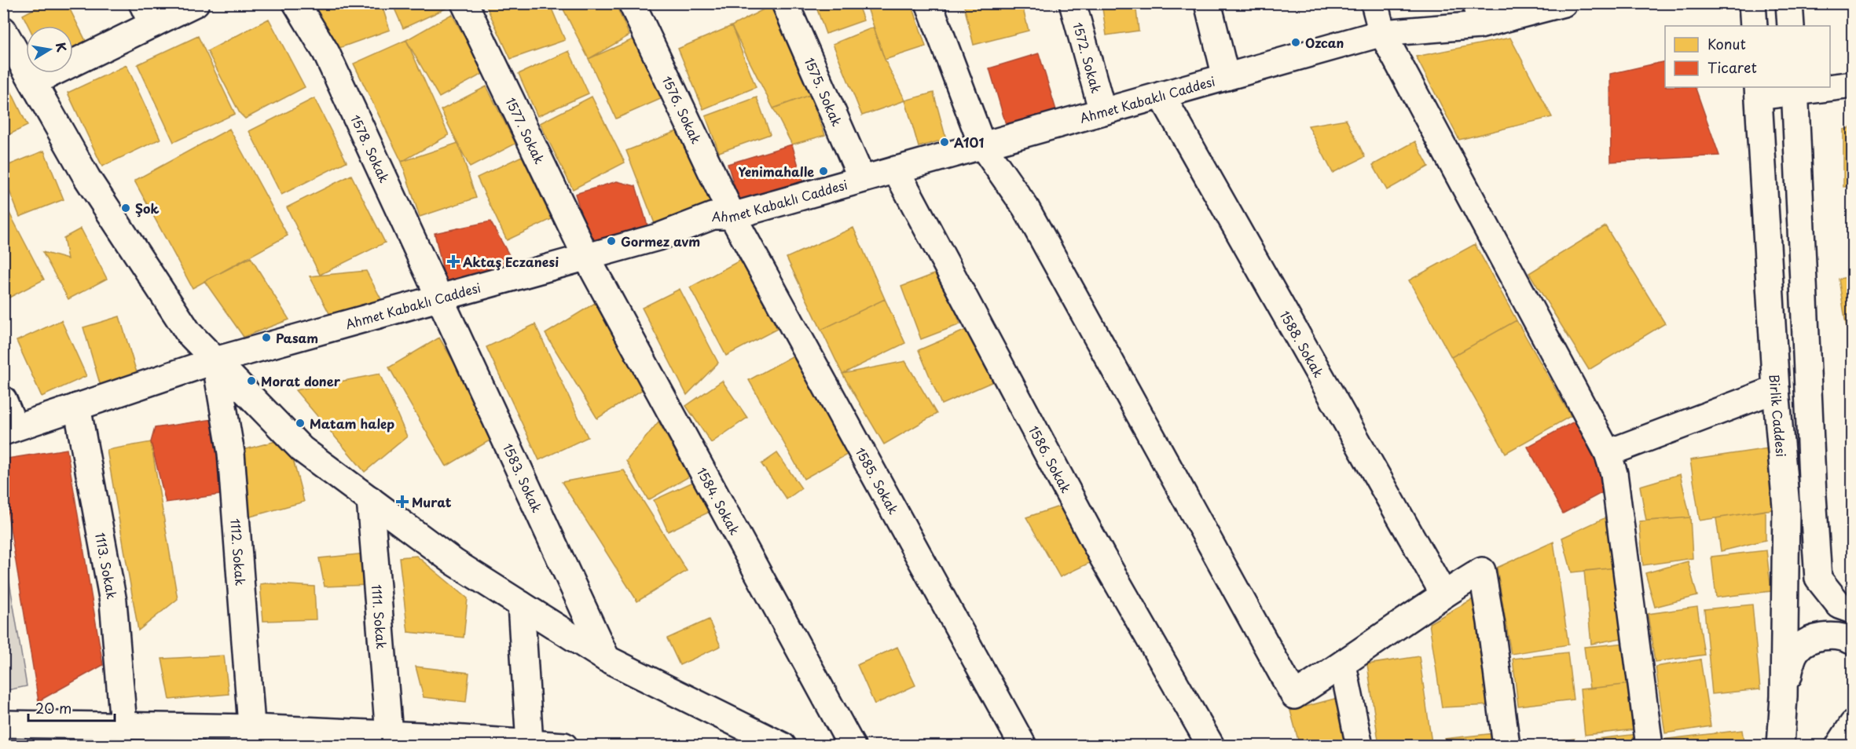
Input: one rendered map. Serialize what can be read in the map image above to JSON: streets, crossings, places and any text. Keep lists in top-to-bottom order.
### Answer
{
  "streets": {
    "street": [
      "1572. Sokak",
      "1575. Sokak",
      "Ahmet Kabaklı Caddesi",
      "1576. Sokak",
      "1577. Sokak",
      "1578. Sokak",
      "1588. Sokak",
      "Birlik Caddesi",
      "1586. Sokak",
      "1583. Sokak",
      "1585. Sokak",
      "1584. Sokak",
      "1112. Sokak",
      "1113. Sokak",
      "1111. Sokak"
    ]
  },
  "crossings": [
    ["1572. Sokak", "Ahmet Kabaklı Caddesi"],
    ["1575. Sokak", "Ahmet Kabaklı Caddesi"],
    ["Ahmet Kabaklı Caddesi", "1576. Sokak"],
    ["Ahmet Kabaklı Caddesi", "1577. Sokak"],
    ["Ahmet Kabaklı Caddesi", "1578. Sokak"],
    ["Ahmet Kabaklı Caddesi", "1588. Sokak"],
    ["Ahmet Kabaklı Caddesi", "1586. Sokak"],
    ["Ahmet Kabaklı Caddesi", "1583. Sokak"],
    ["Ahmet Kabaklı Caddesi", "1585. Sokak"],
    ["Ahmet Kabaklı Caddesi", "1584. Sokak"],
    ["Ahmet Kabaklı Caddesi", "1112. Sokak"],
    ["Ahmet Kabaklı Caddesi", "1113. Sokak"],
    ["1576. Sokak", "1585. Sokak"],
    ["1577. Sokak", "1584. Sokak"],
    ["1578. Sokak", "1583. Sokak"]
  ],
  "places": {
    "other": [
      "Ozcan",
      "A101",
      "Yenimahalle",
      "Şok",
      "Gormez avm",
      "Pasam",
      "Morat doner",
      "Matam halep"
    ],
    "health": ["Aktaş Eczanesi", "Murat"]
  },
  "legend": ["Konut", "Ticaret"],
  "scale_bar": "20 m",
  "north": "right"
}
